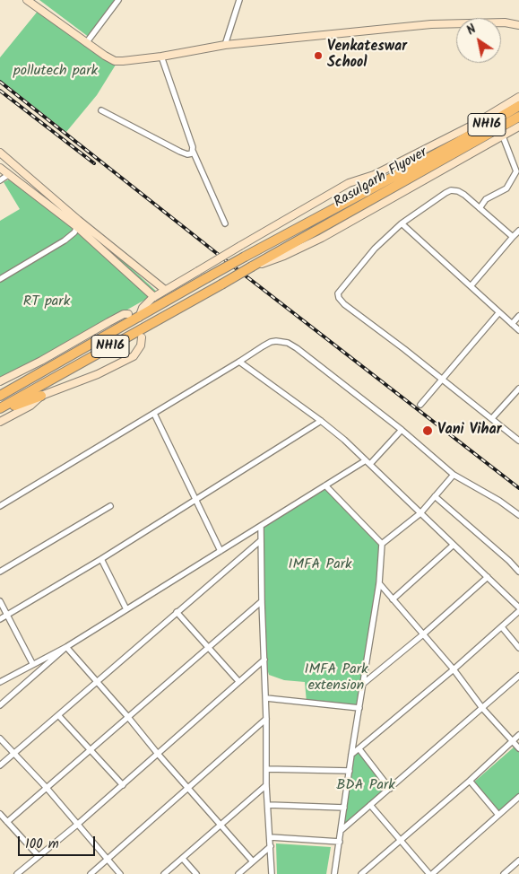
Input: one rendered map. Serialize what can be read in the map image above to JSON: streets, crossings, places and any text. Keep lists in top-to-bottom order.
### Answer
{
  "streets": {
    "highway": ["NH16", "Rasulgarh Flyover"]
  },
  "crossings": [
    ["NH16", "Rasulgarh Flyover"]
  ],
  "parks": [
    "pollutech park",
    "RT park",
    "IMFA Park",
    "IMFA Park extension",
    "BDA Park"
  ],
  "places": ["Venkateswar School", "Vani Vihar"],
  "scale_bar": "100 m",
  "north": "top left"
}
